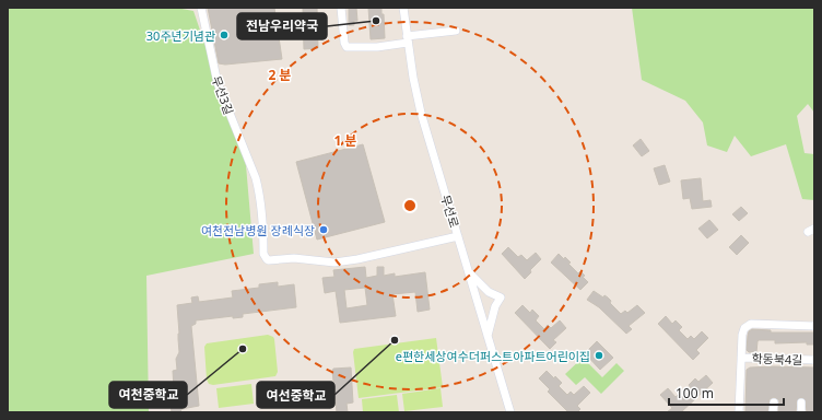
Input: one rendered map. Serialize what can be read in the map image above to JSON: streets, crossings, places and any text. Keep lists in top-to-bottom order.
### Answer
{
  "streets": {
    "street": ["무선3길", "무선로", "학동북4길"]
  },
  "crossings": [
    ["무선3길", "무선로"]
  ],
  "places": [
    "전남우리약국",
    "30주년기념관",
    "여천전남병원 장례식장",
    "여선중학교",
    "여천중학교",
    "e편한세상여수더퍼스트아파트어린이집"
  ],
  "scale_bar": "100 m",
  "rings": ["2 분", "1 분"]
}
